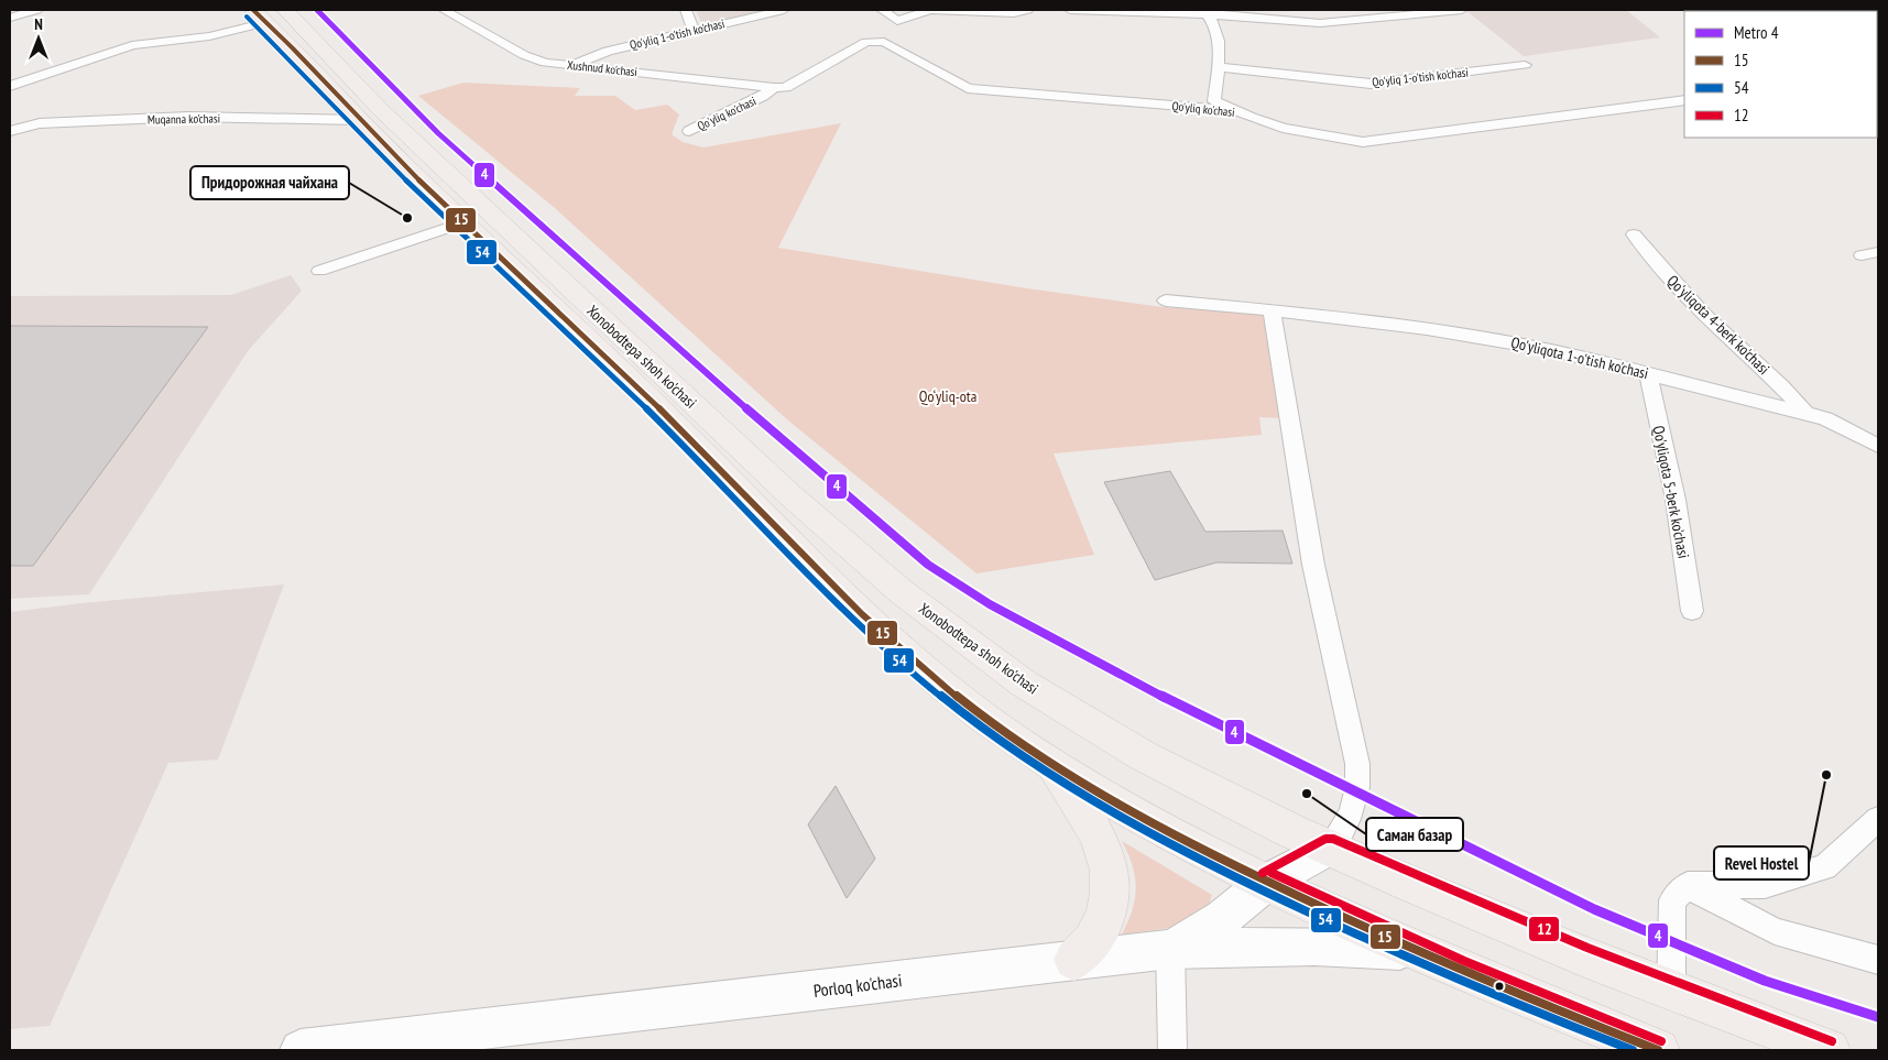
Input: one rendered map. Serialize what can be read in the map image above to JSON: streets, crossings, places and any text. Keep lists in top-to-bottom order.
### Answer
{
  "streets": {
    "highway": ["Xonobodtepa shoh ko'chasi"],
    "main road": ["Porloq ko'chasi"],
    "street": [
      "Qo'yliq 1-o'tish ko'chasi",
      "Xushnud ko'chasi",
      "Qo'yliq ko'chasi",
      "Muqanna ko'chasi",
      "Qo'yliqota 4-berk ko'chasi",
      "Qo'yliqota 1-o'tish ko'chasi",
      "Qo'yliqota 5-berk ko'chasi"
    ]
  },
  "crossings": [
    ["Qo'yliq 1-o'tish ko'chasi", "Xushnud ko'chasi"],
    ["Xushnud ko'chasi", "Qo'yliq ko'chasi"],
    ["Muqanna ko'chasi", "Xonobodtepa shoh ko'chasi"],
    ["Qo'yliqota 4-berk ko'chasi", "Qo'yliqota 1-o'tish ko'chasi"],
    ["Xonobodtepa shoh ko'chasi", "Porloq ko'chasi"],
    ["Qo'yliqota 1-o'tish ko'chasi", "Qo'yliqota 5-berk ko'chasi"]
  ],
  "parks": ["Qo‘yliq-ota"],
  "places": ["Придорожная чайхана", "Revel Hostel", "Саман базар"],
  "lines": [
    "metro line 4",
    "transit line 15",
    "transit line 54",
    "transit line 12"
  ],
  "legend": [
    "Metro 4",
    "15",
    "54",
    "12"
  ],
  "north": "top"
}
